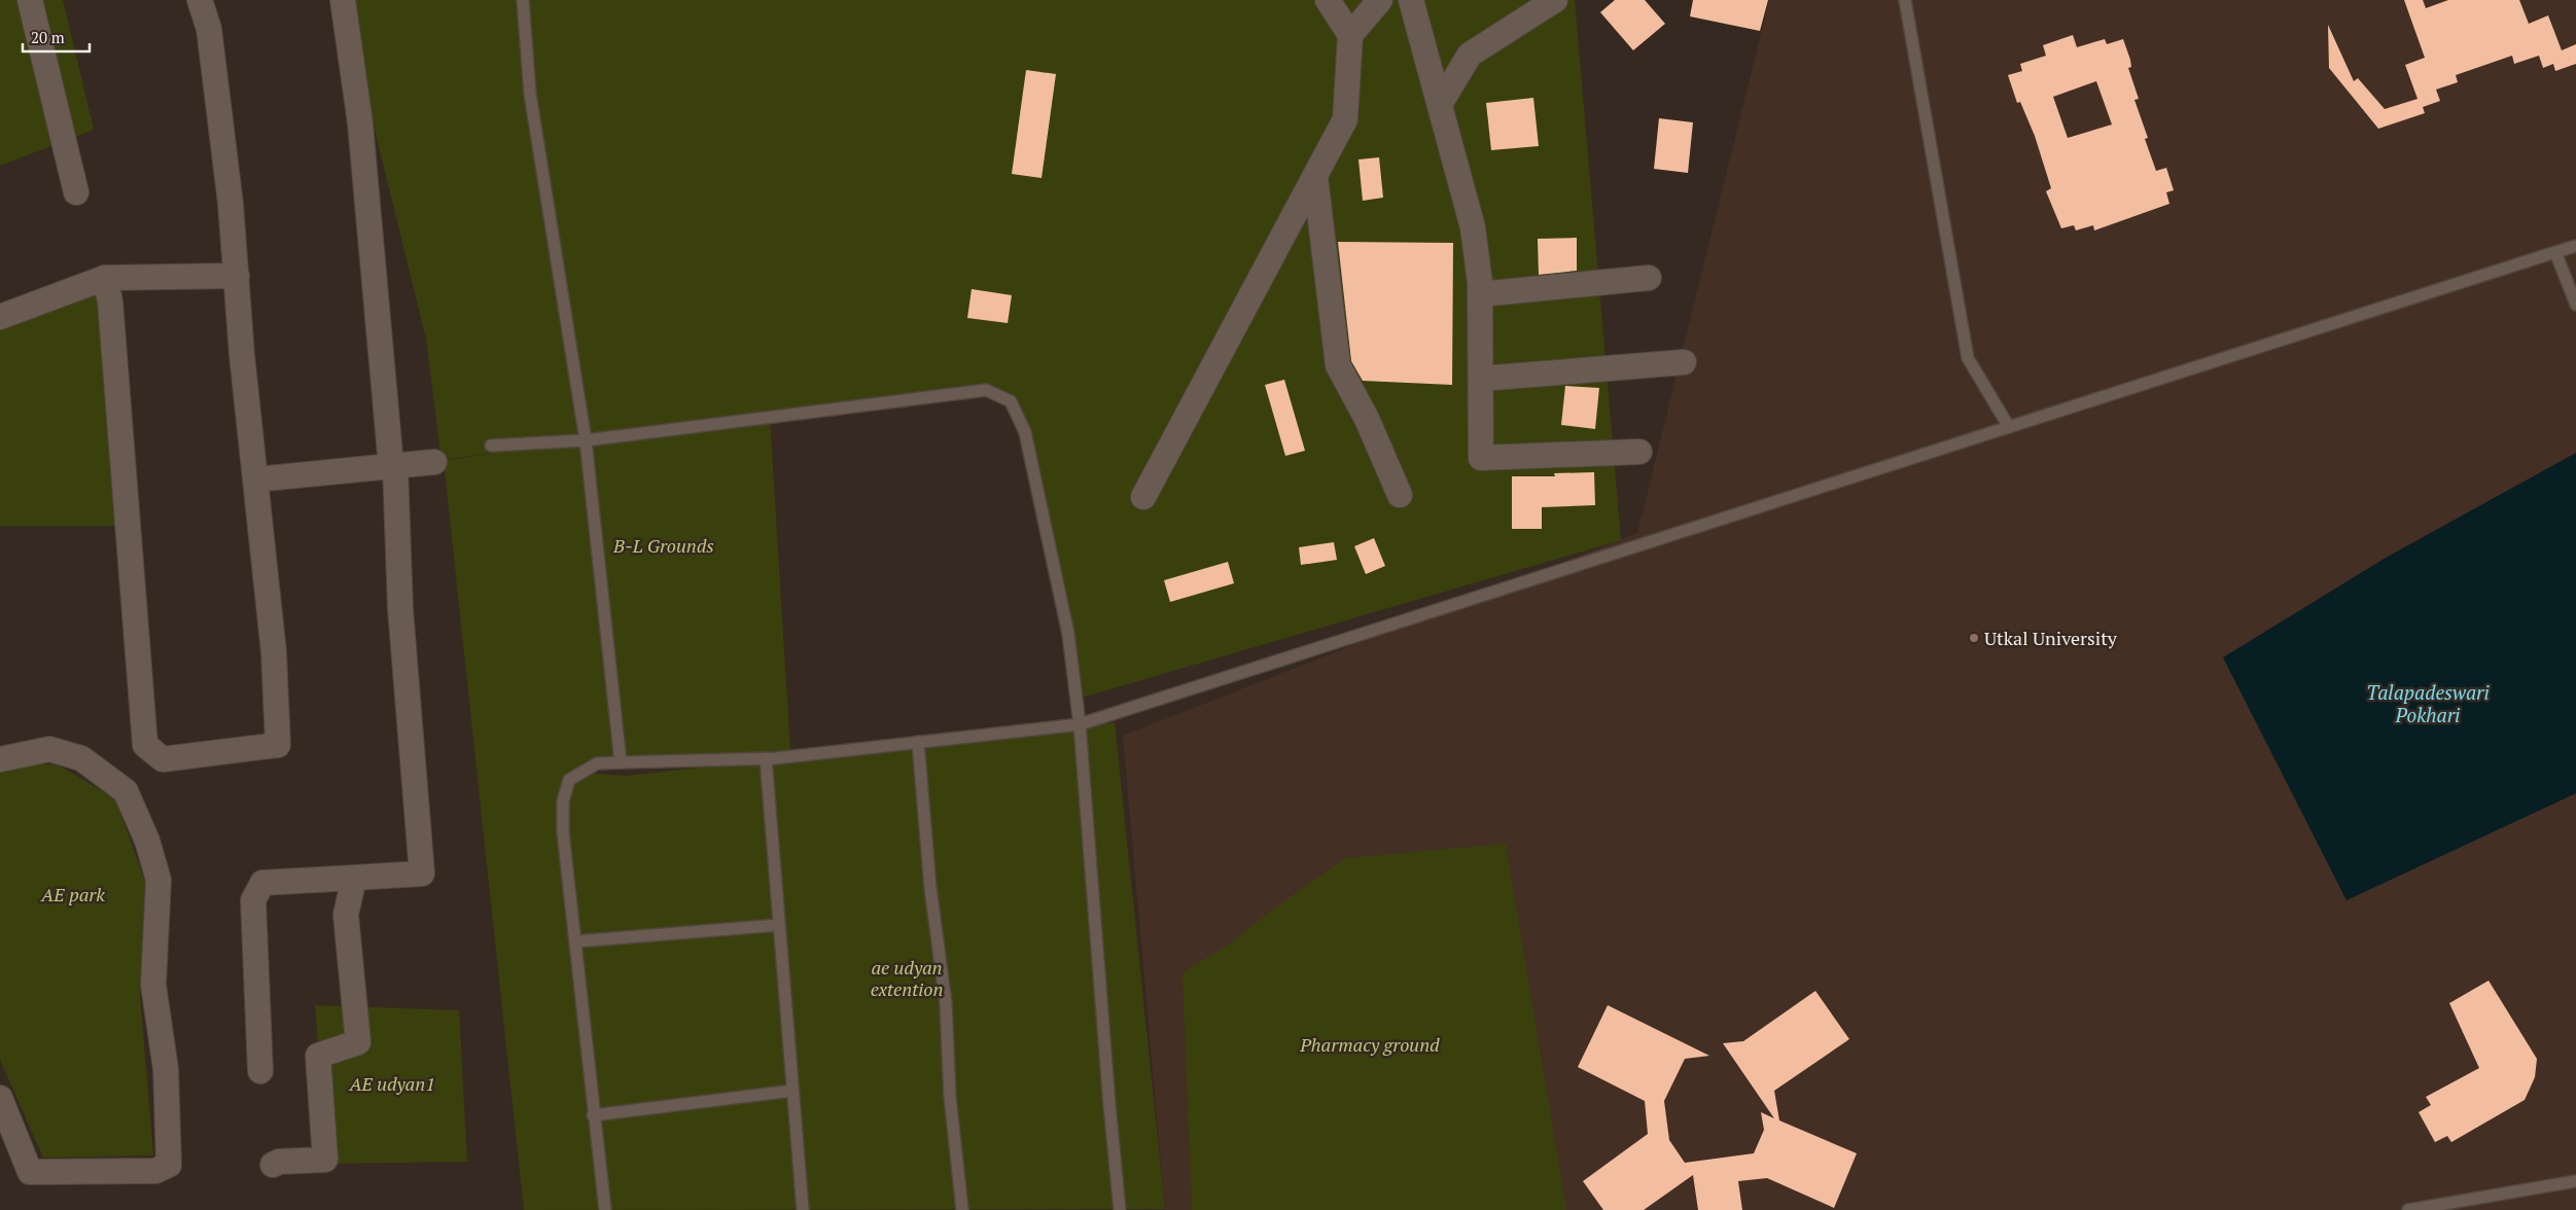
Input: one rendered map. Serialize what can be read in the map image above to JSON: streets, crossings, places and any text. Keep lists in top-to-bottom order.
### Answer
{
  "water": ["Talapadeswari Pokhari"],
  "parks": [
    "B-L Grounds",
    "AE park",
    "ae udyan extention",
    "Pharmacy ground",
    "AE udyan1"
  ],
  "places": ["Utkal University"],
  "scale_bar": "20 m"
}
